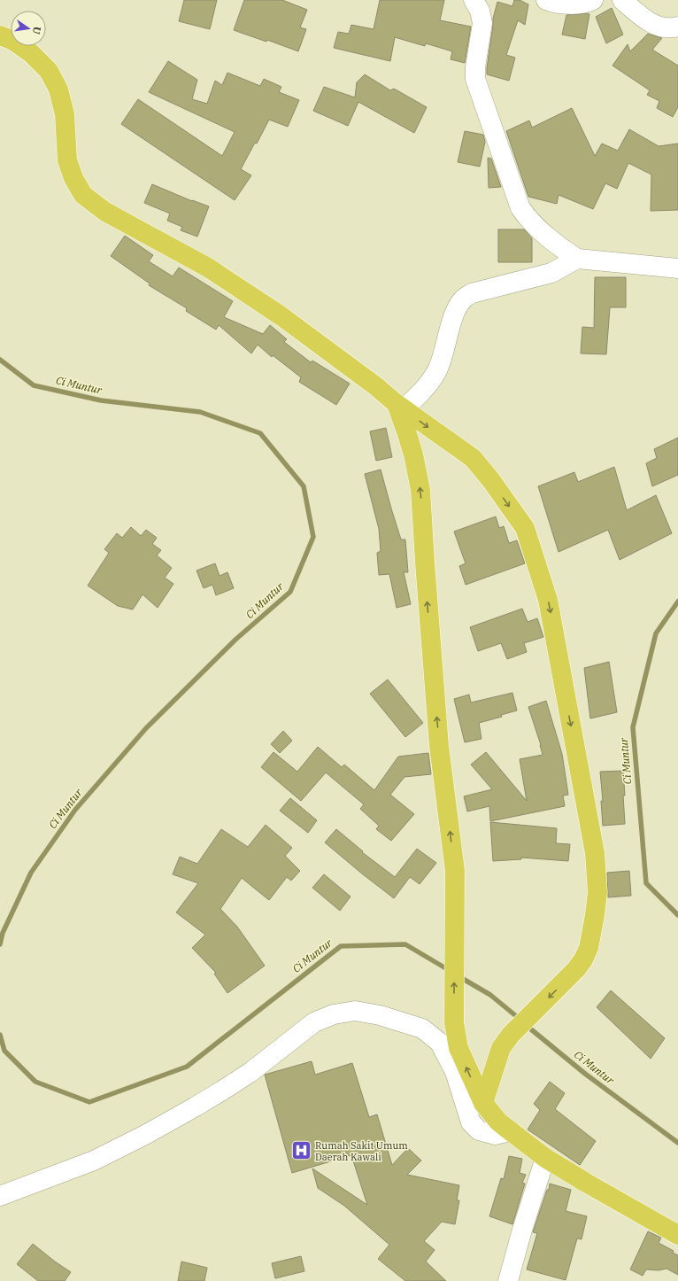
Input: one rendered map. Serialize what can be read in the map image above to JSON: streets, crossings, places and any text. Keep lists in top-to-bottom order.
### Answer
{
  "water": ["Ci Muntur"],
  "places": {
    "hospital": ["Rumah Sakit Umum Daerah Kawali"]
  },
  "north": "right"
}
